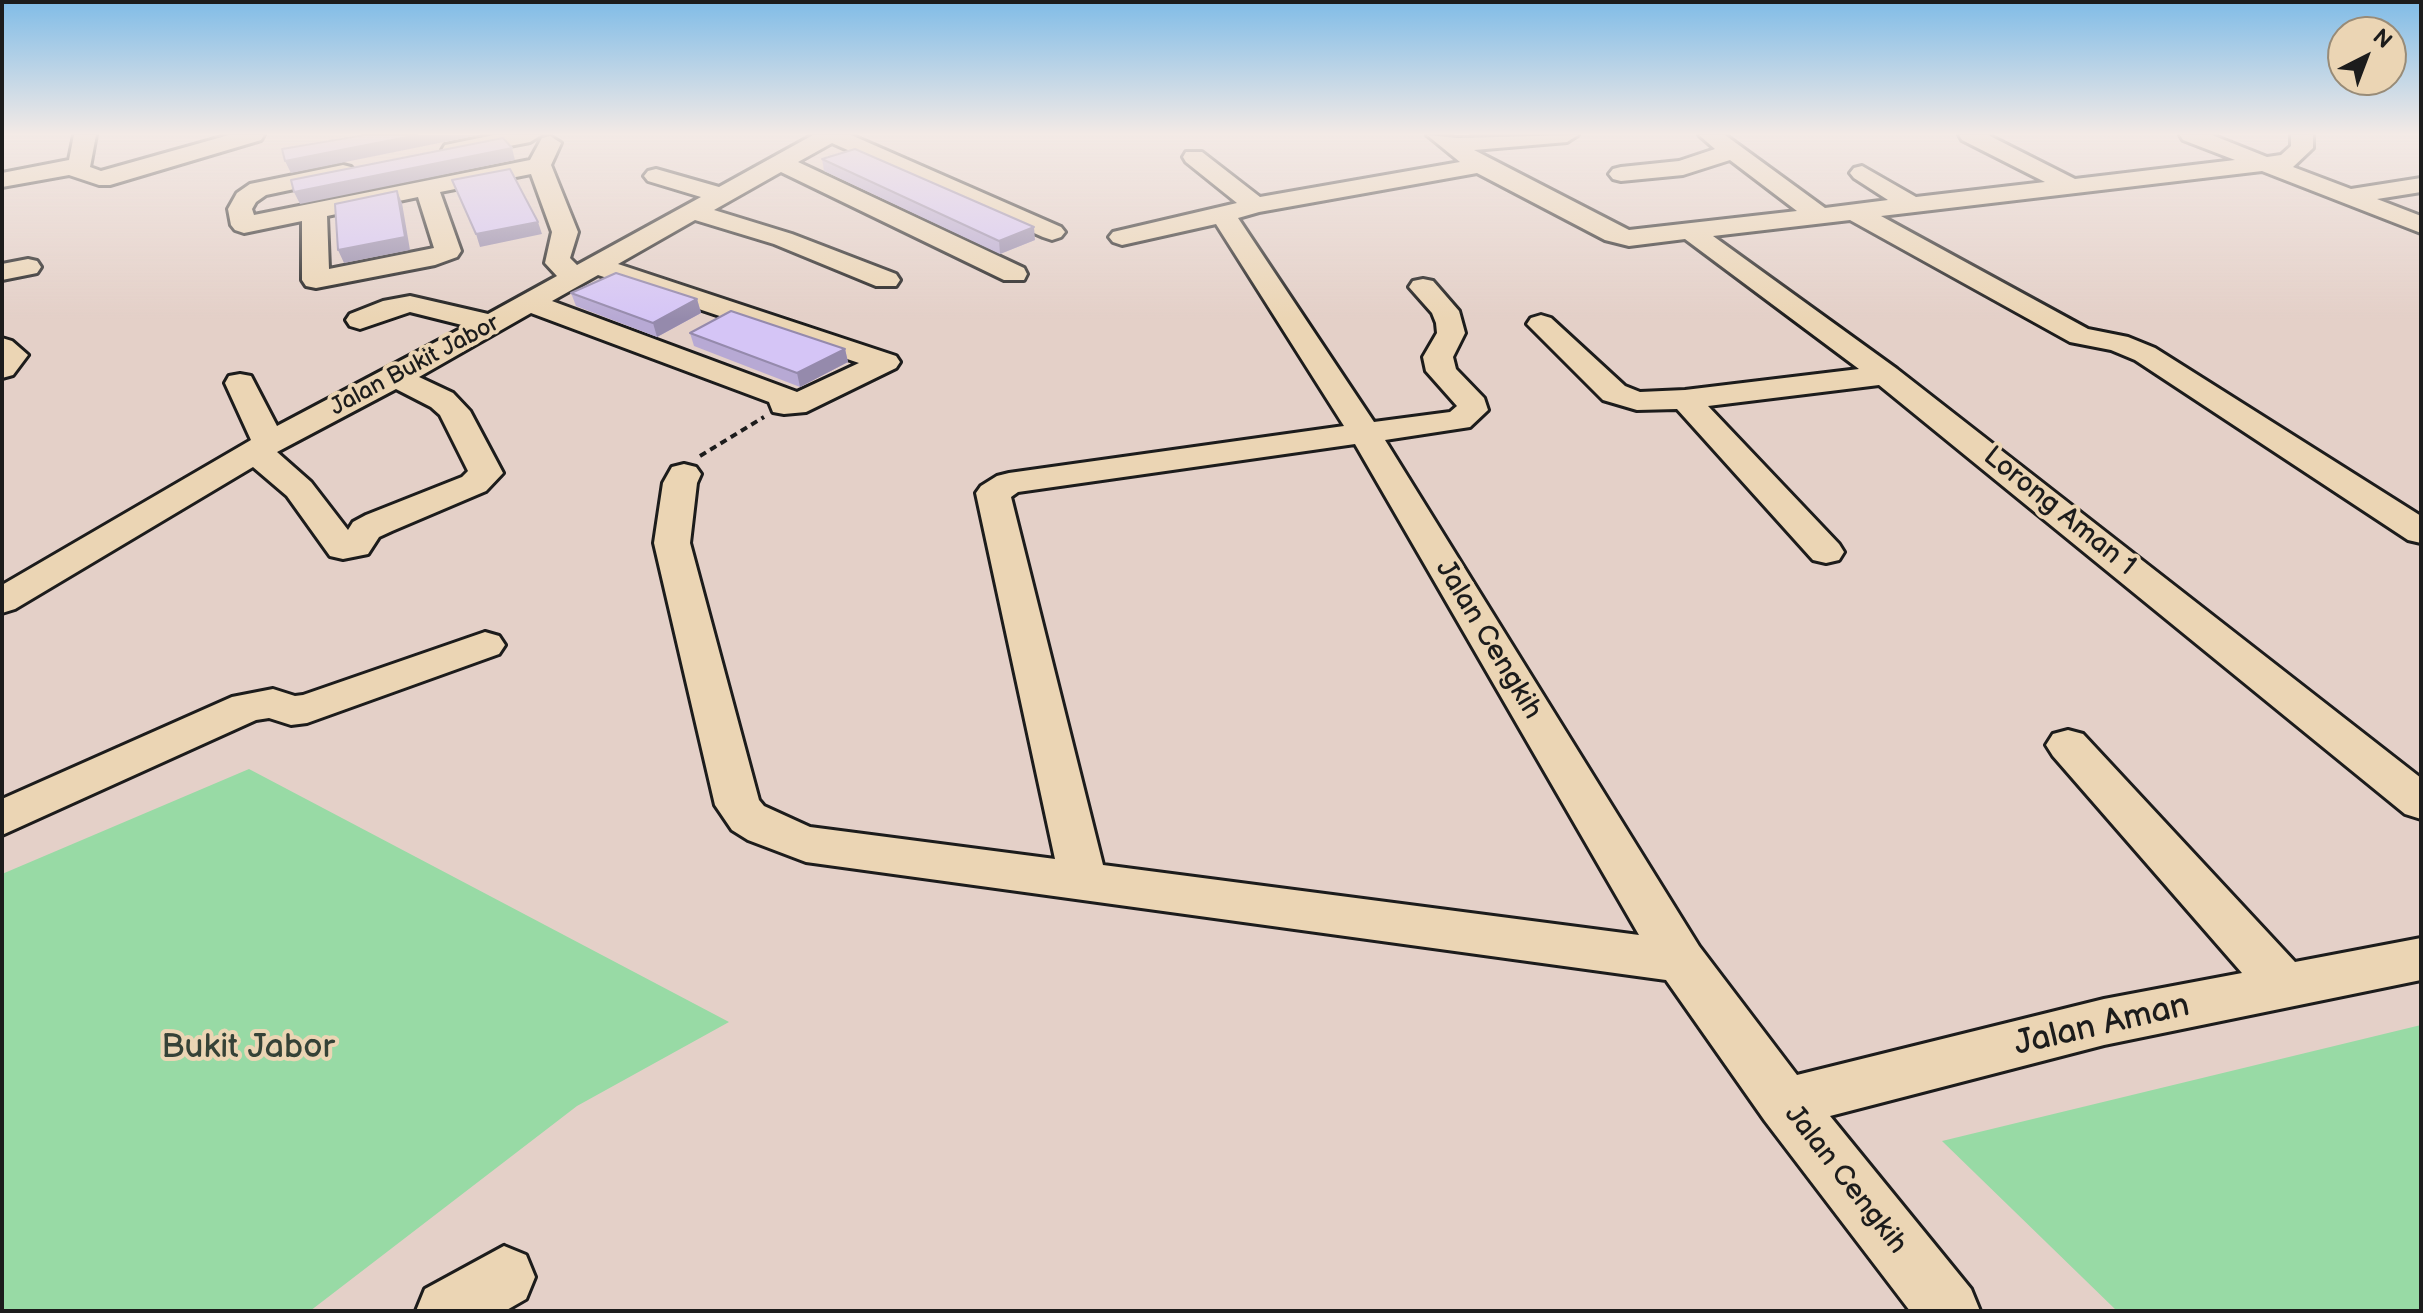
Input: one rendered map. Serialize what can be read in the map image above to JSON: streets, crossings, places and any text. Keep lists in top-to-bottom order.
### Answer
{
  "streets": {
    "street": [
      "Jalan Bukit Jabor",
      "Lorong Aman 1",
      "Jalan Cengkih",
      "Jalan Aman"
    ]
  },
  "crossings": [
    ["Jalan Cengkih", "Jalan Aman"]
  ],
  "parks": ["Bukit Jabor"],
  "north": "top right"
}
